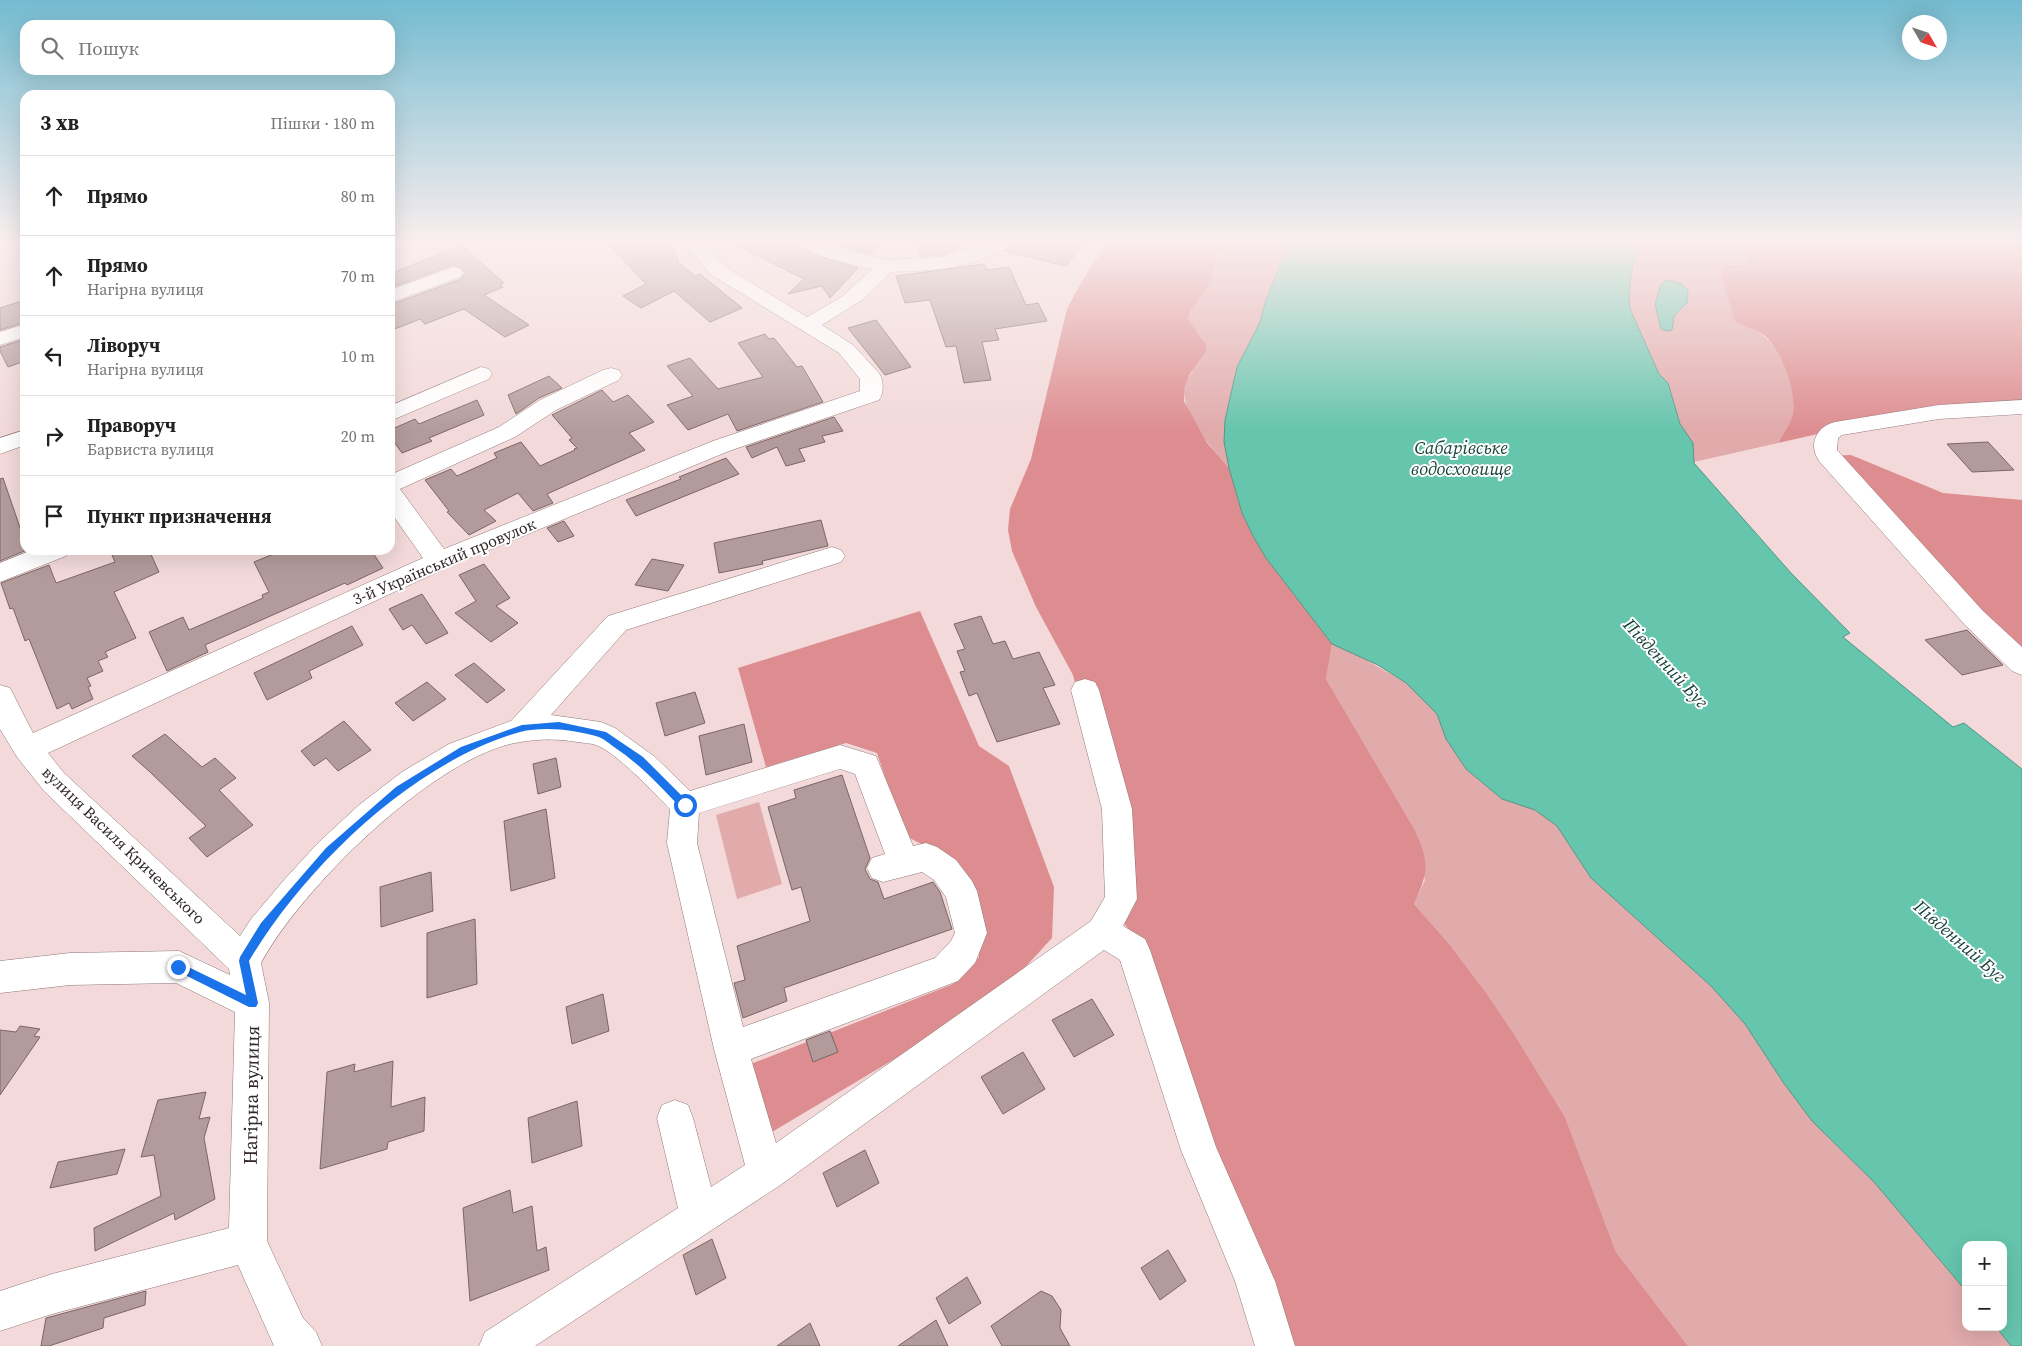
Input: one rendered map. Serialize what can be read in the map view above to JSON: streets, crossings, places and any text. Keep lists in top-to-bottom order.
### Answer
{
  "streets": {
    "street": ["3-й Український провулок", "вулиця Василя Кричевського", "Нагірна вулиця"]
  },
  "crossings": [
    ["3-й Український провулок", "вулиця Василя Кричевського"],
    ["вулиця Василя Кричевського", "Нагірна вулиця"]
  ],
  "water": ["Сабарівське водосховище", "Південний Буг"],
  "north": "bottom right",
  "page": {
    "search": "Пошук",
    "heading": ["3 хв", "Пішки · 180 m"],
    "list": [
      ["Прямо", "80 m"],
      ["Прямо", "Нагірна вулиця", "70 m"],
      ["Ліворуч", "Нагірна вулиця", "10 m"],
      ["Праворуч", "Барвиста вулиця", "20 m"],
      "Пункт призначення"
    ],
    "map_buttons": ["+", "−"]
  }
}
